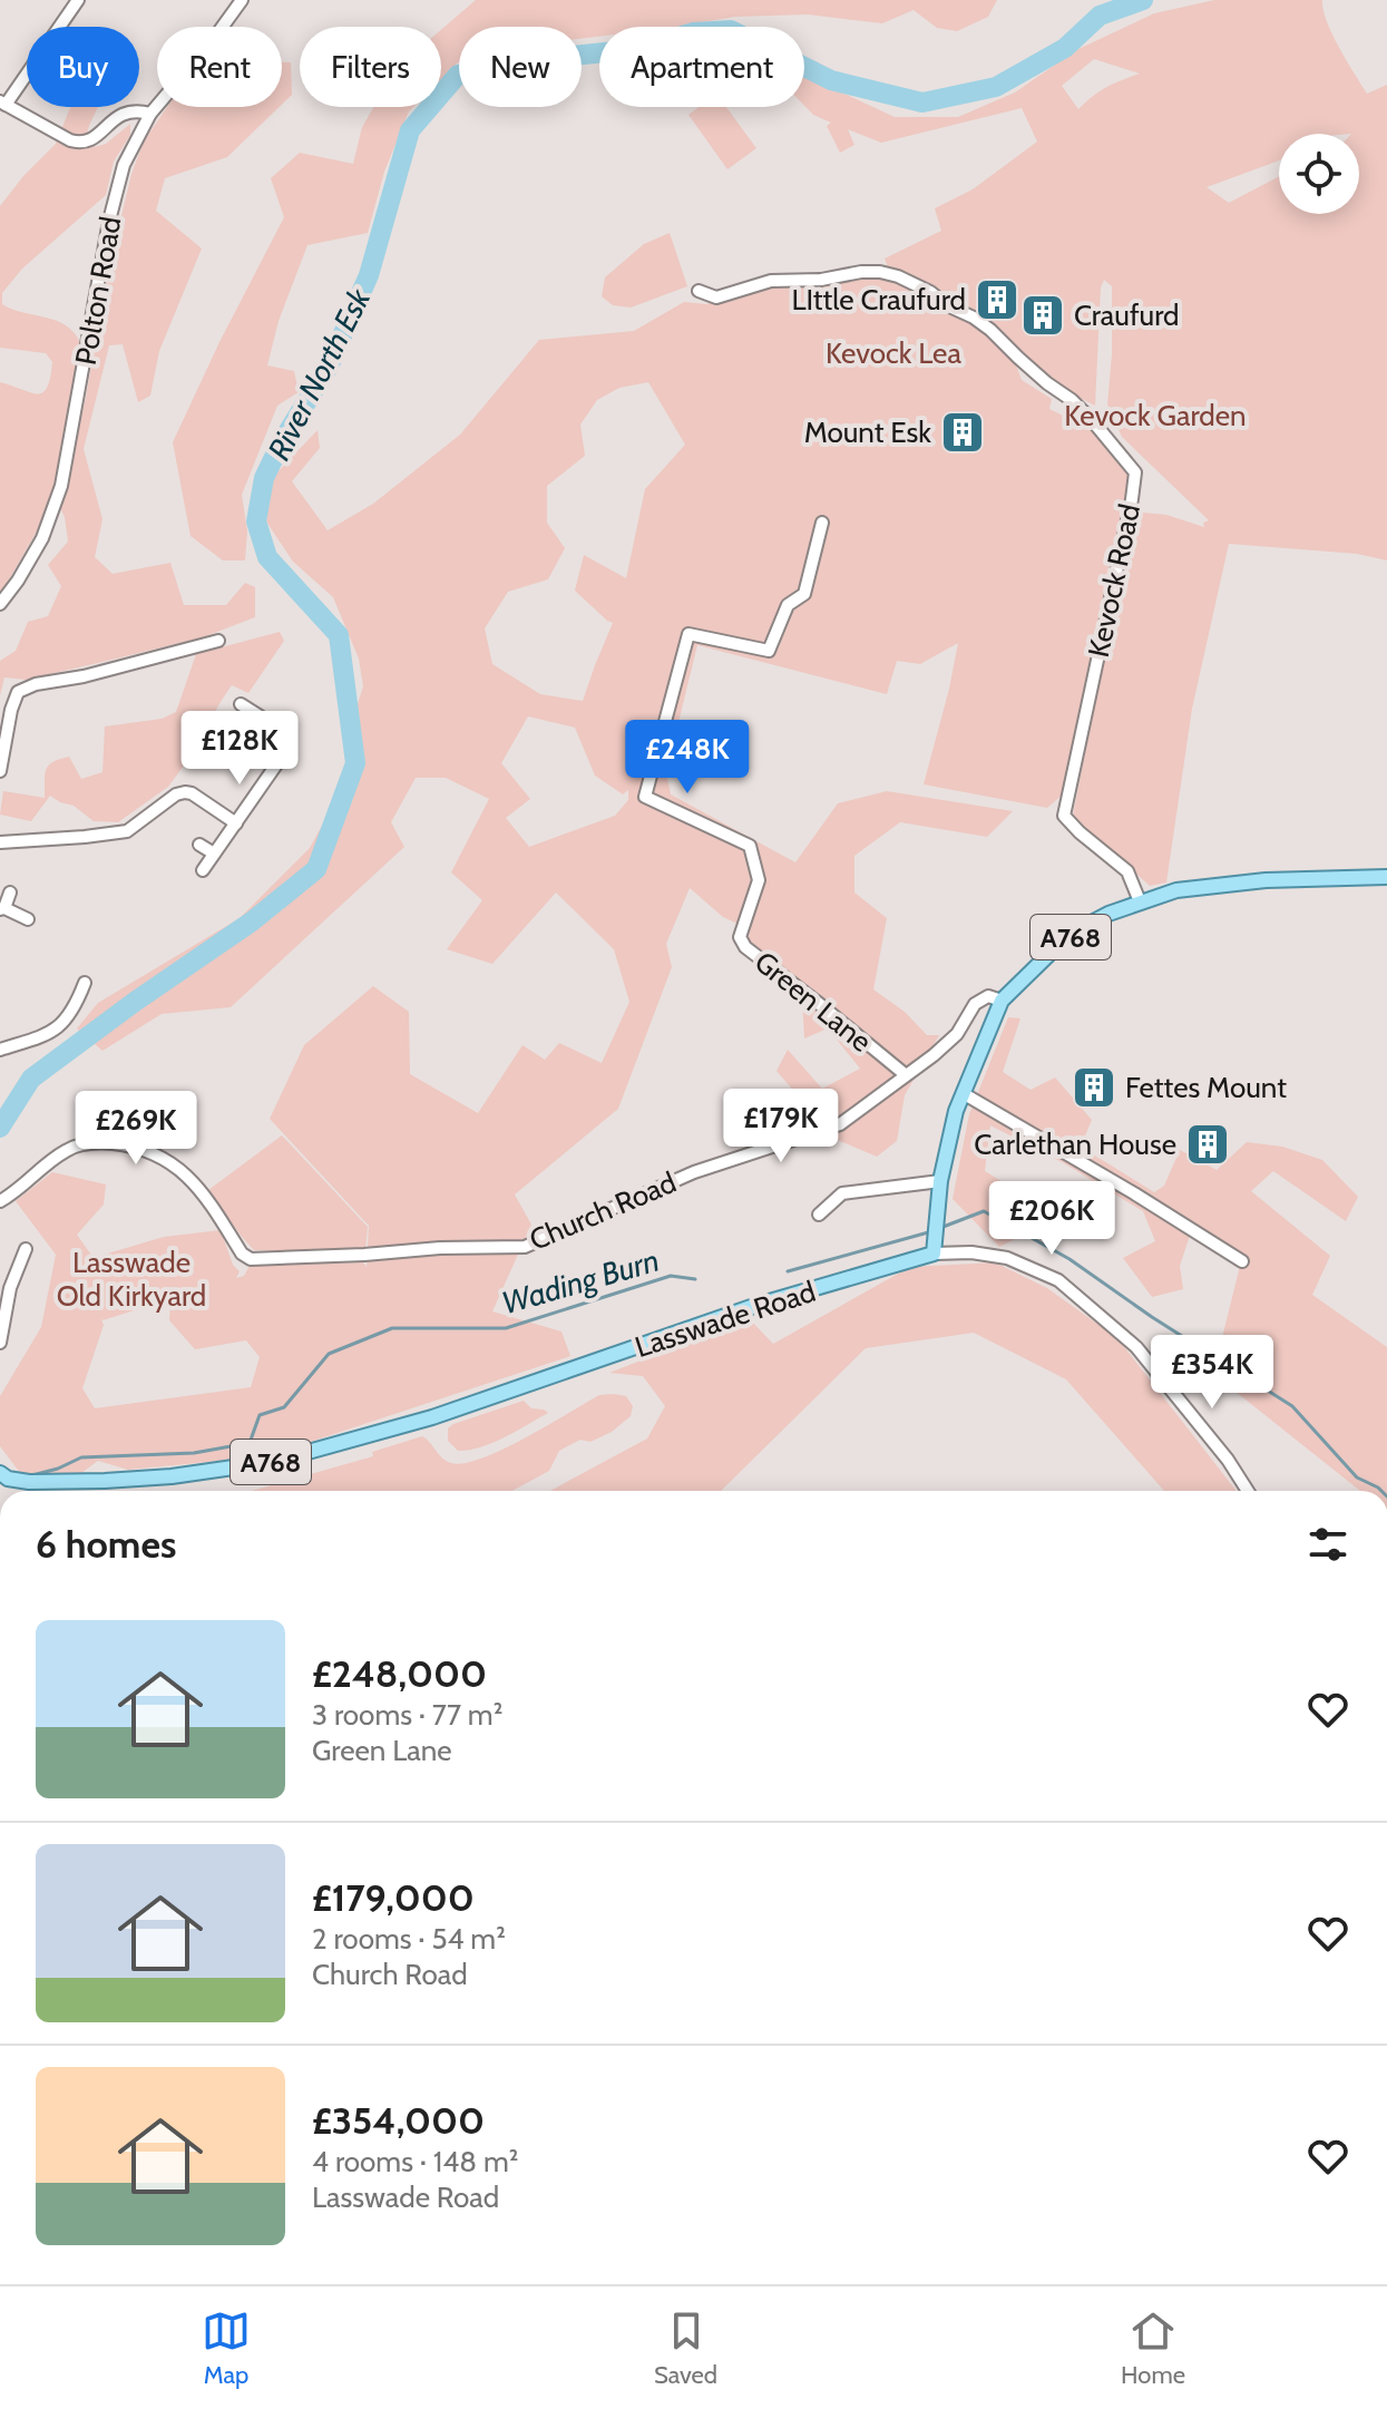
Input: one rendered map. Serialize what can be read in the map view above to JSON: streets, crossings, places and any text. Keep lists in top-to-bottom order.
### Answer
{
  "streets": {
    "main road": ["A768", "Lasswade Road"],
    "street": [
      "Polton Road",
      "Kevock Road",
      "Green Lane",
      "Church Road"
    ]
  },
  "crossings": [
    ["Kevock Road", "A768"],
    ["A768", "Church Road"],
    ["A768", "Lasswade Road"],
    ["Green Lane", "Church Road"]
  ],
  "water": ["River North Esk", "Wading Burn"],
  "parks": ["Kevock Lea", "Kevock Garden", "Lasswade Old Kirkyard"],
  "places": {
    "building": [
      "LIttle Craufurd",
      "Craufurd",
      "Mount Esk",
      "Fettes Mount",
      "Carlethan House"
    ]
  },
  "page": {
    "chip": [
      "Buy",
      "Rent",
      "Filters",
      "New",
      "Apartment"
    ],
    "price": [
      "£128K",
      "£248K",
      "£179K",
      "£269K",
      "£206K",
      "£354K"
    ],
    "heading": "6 homes",
    "list": [
      {
        "name": "£248,000",
        "note": "3 rooms · 77 m² · Green Lane"
      },
      {
        "name": "£179,000",
        "note": "2 rooms · 54 m² · Church Road"
      },
      {
        "name": "£354,000",
        "note": "4 rooms · 148 m² · Lasswade Road"
      }
    ],
    "tabs": ["Map", "Saved", "Home"]
  }
}
